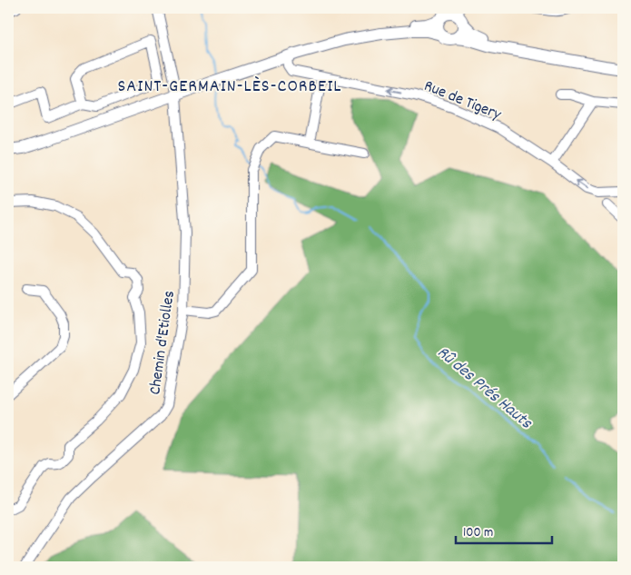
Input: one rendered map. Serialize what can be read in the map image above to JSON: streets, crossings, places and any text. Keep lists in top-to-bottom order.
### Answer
{
  "streets": {
    "street": ["Rue de Tigery", "Chemin d'Etiolles"]
  },
  "districts": ["SAINT-GERMAIN-LÈS-CORBEIL"],
  "water": ["Rû des Prés Hauts"],
  "scale_bar": "100 m"
}
